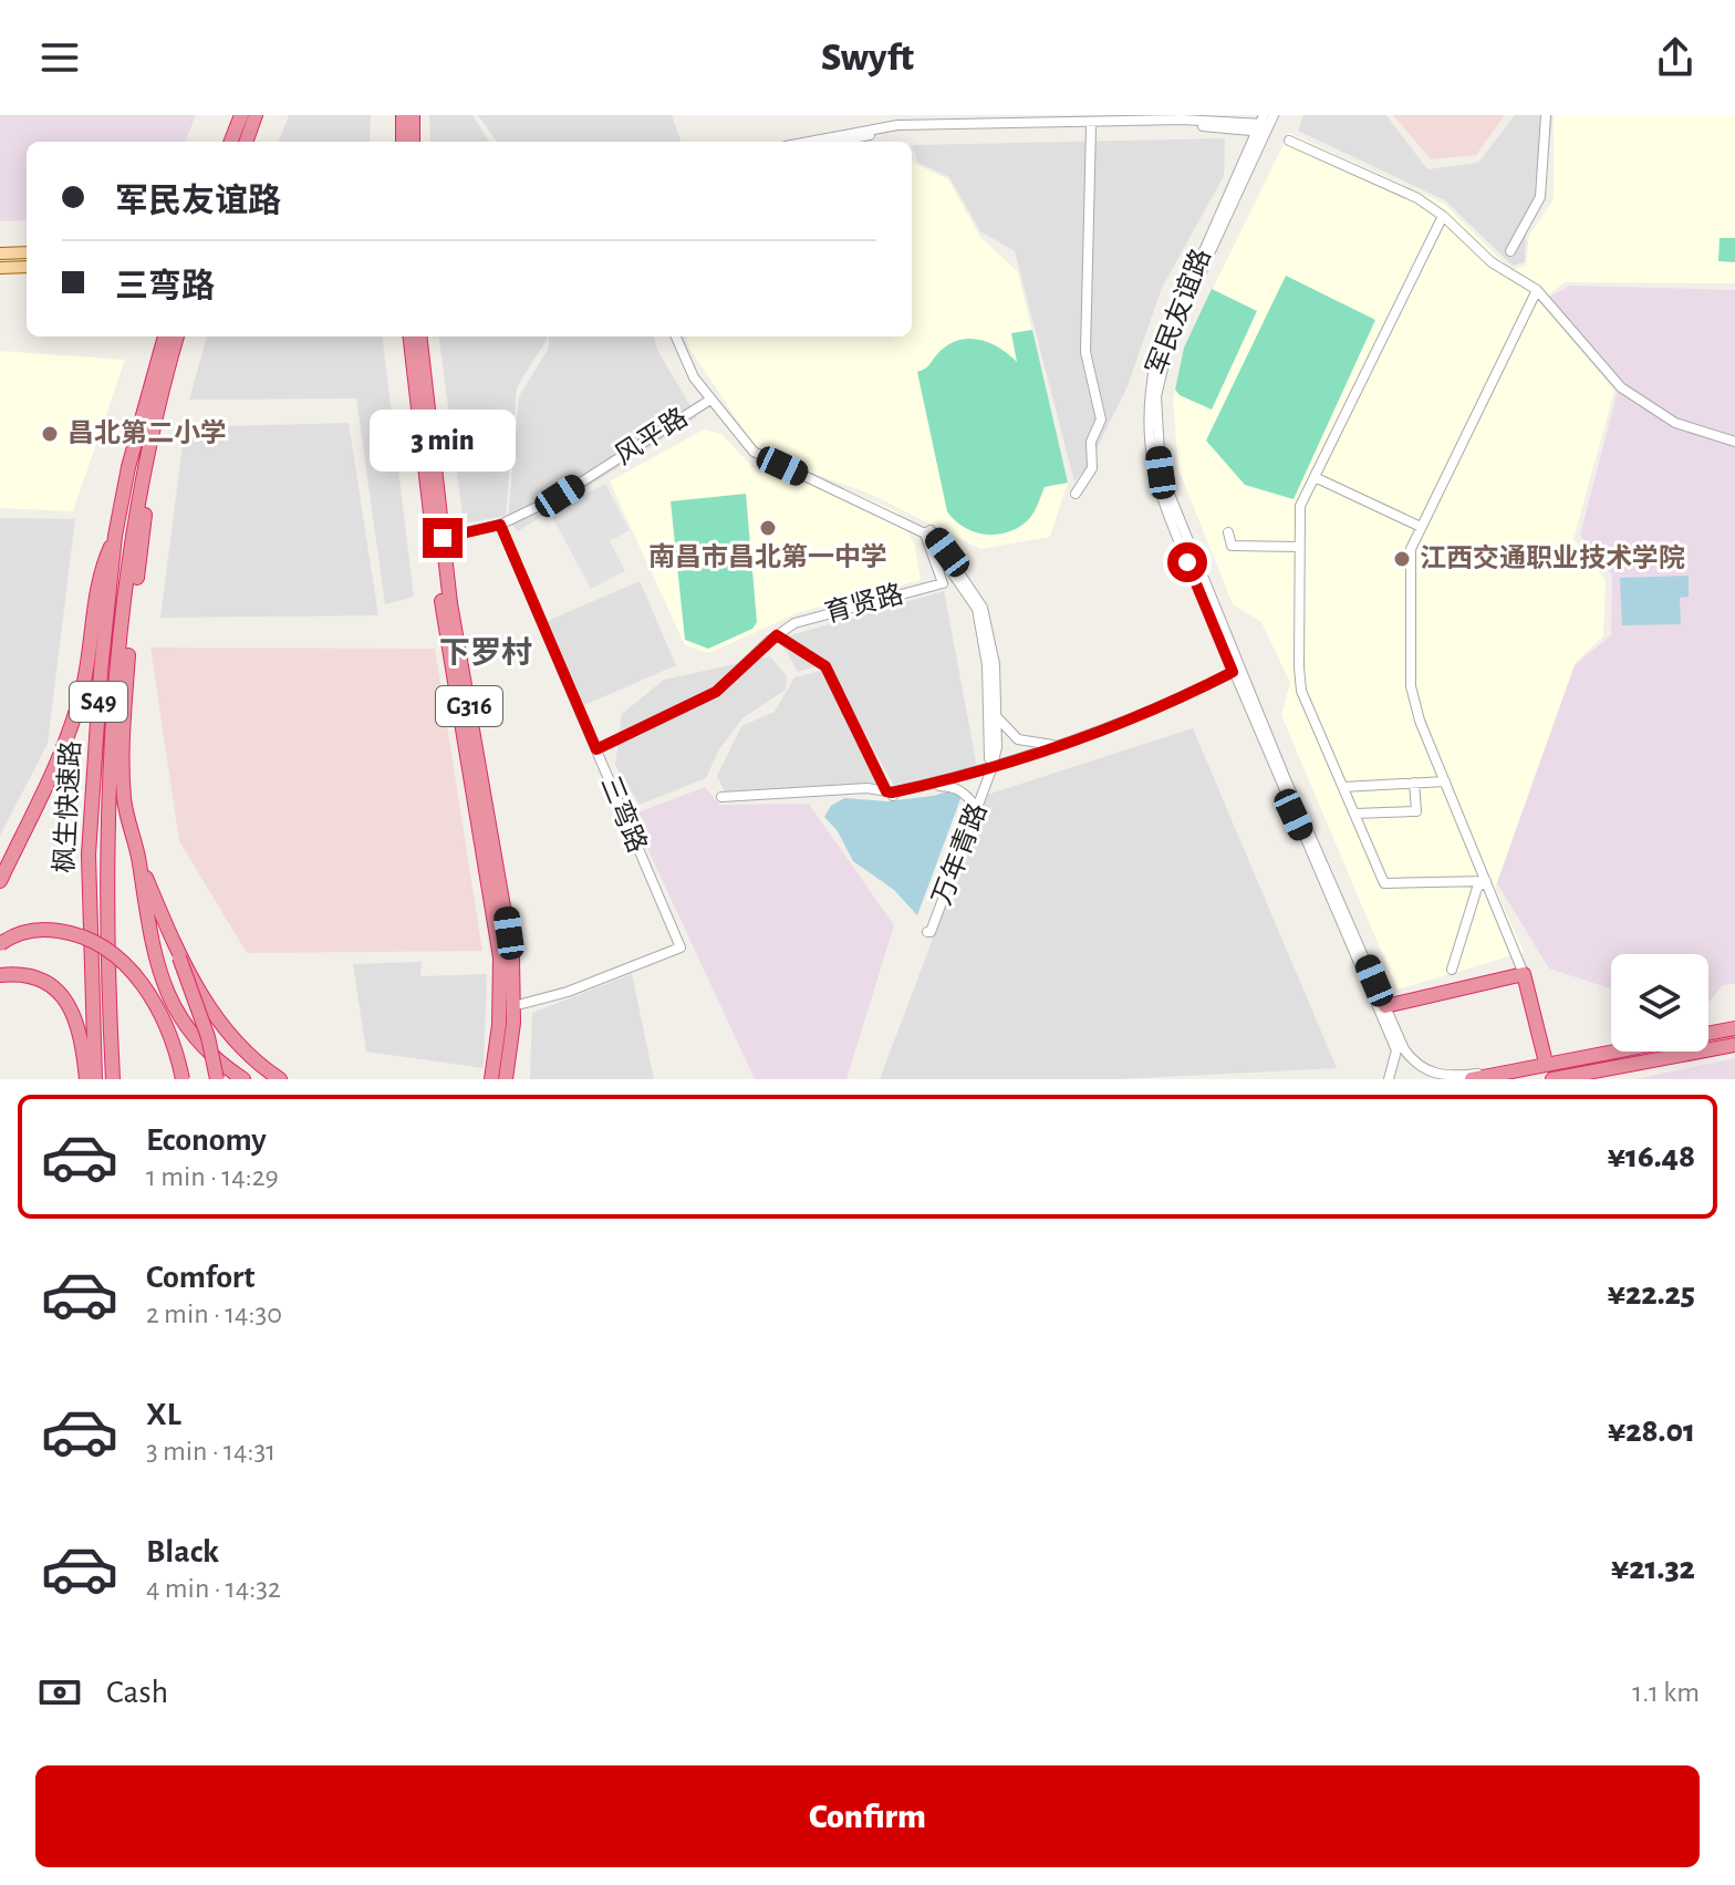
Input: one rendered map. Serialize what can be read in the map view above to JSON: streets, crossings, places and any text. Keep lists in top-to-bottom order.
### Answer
{
  "streets": {
    "highway": ["S49", "G316", "枫生快速路"],
    "street": [
      "军民友谊路",
      "风平路",
      "育贤路",
      "三弯路",
      "万年青路"
    ]
  },
  "crossings": [
    ["风平路", "三弯路"],
    ["育贤路", "三弯路"],
    ["育贤路", "万年青路"],
    ["G316", "三弯路"]
  ],
  "districts": ["下罗村"],
  "places": ["昌北第二小学", "南昌市昌北第一中学", "江西交通职业技术学院"],
  "page": {
    "header": "Swyft",
    "banner": ["军民友谊路", "三弯路"],
    "bubble": "3 min",
    "list": [
      {
        "name": "Economy",
        "note": "1 min · 14:29",
        "value": "¥16.48"
      },
      {
        "name": "Comfort",
        "note": "2 min · 14:30",
        "value": "¥22.25"
      },
      {
        "name": "XL",
        "note": "3 min · 14:31",
        "value": "¥28.01"
      },
      {
        "name": "Black",
        "note": "4 min · 14:32",
        "value": "¥21.32"
      }
    ],
    "pay": ["Cash", "1.1 km"],
    "buttons": "Confirm"
  }
}
